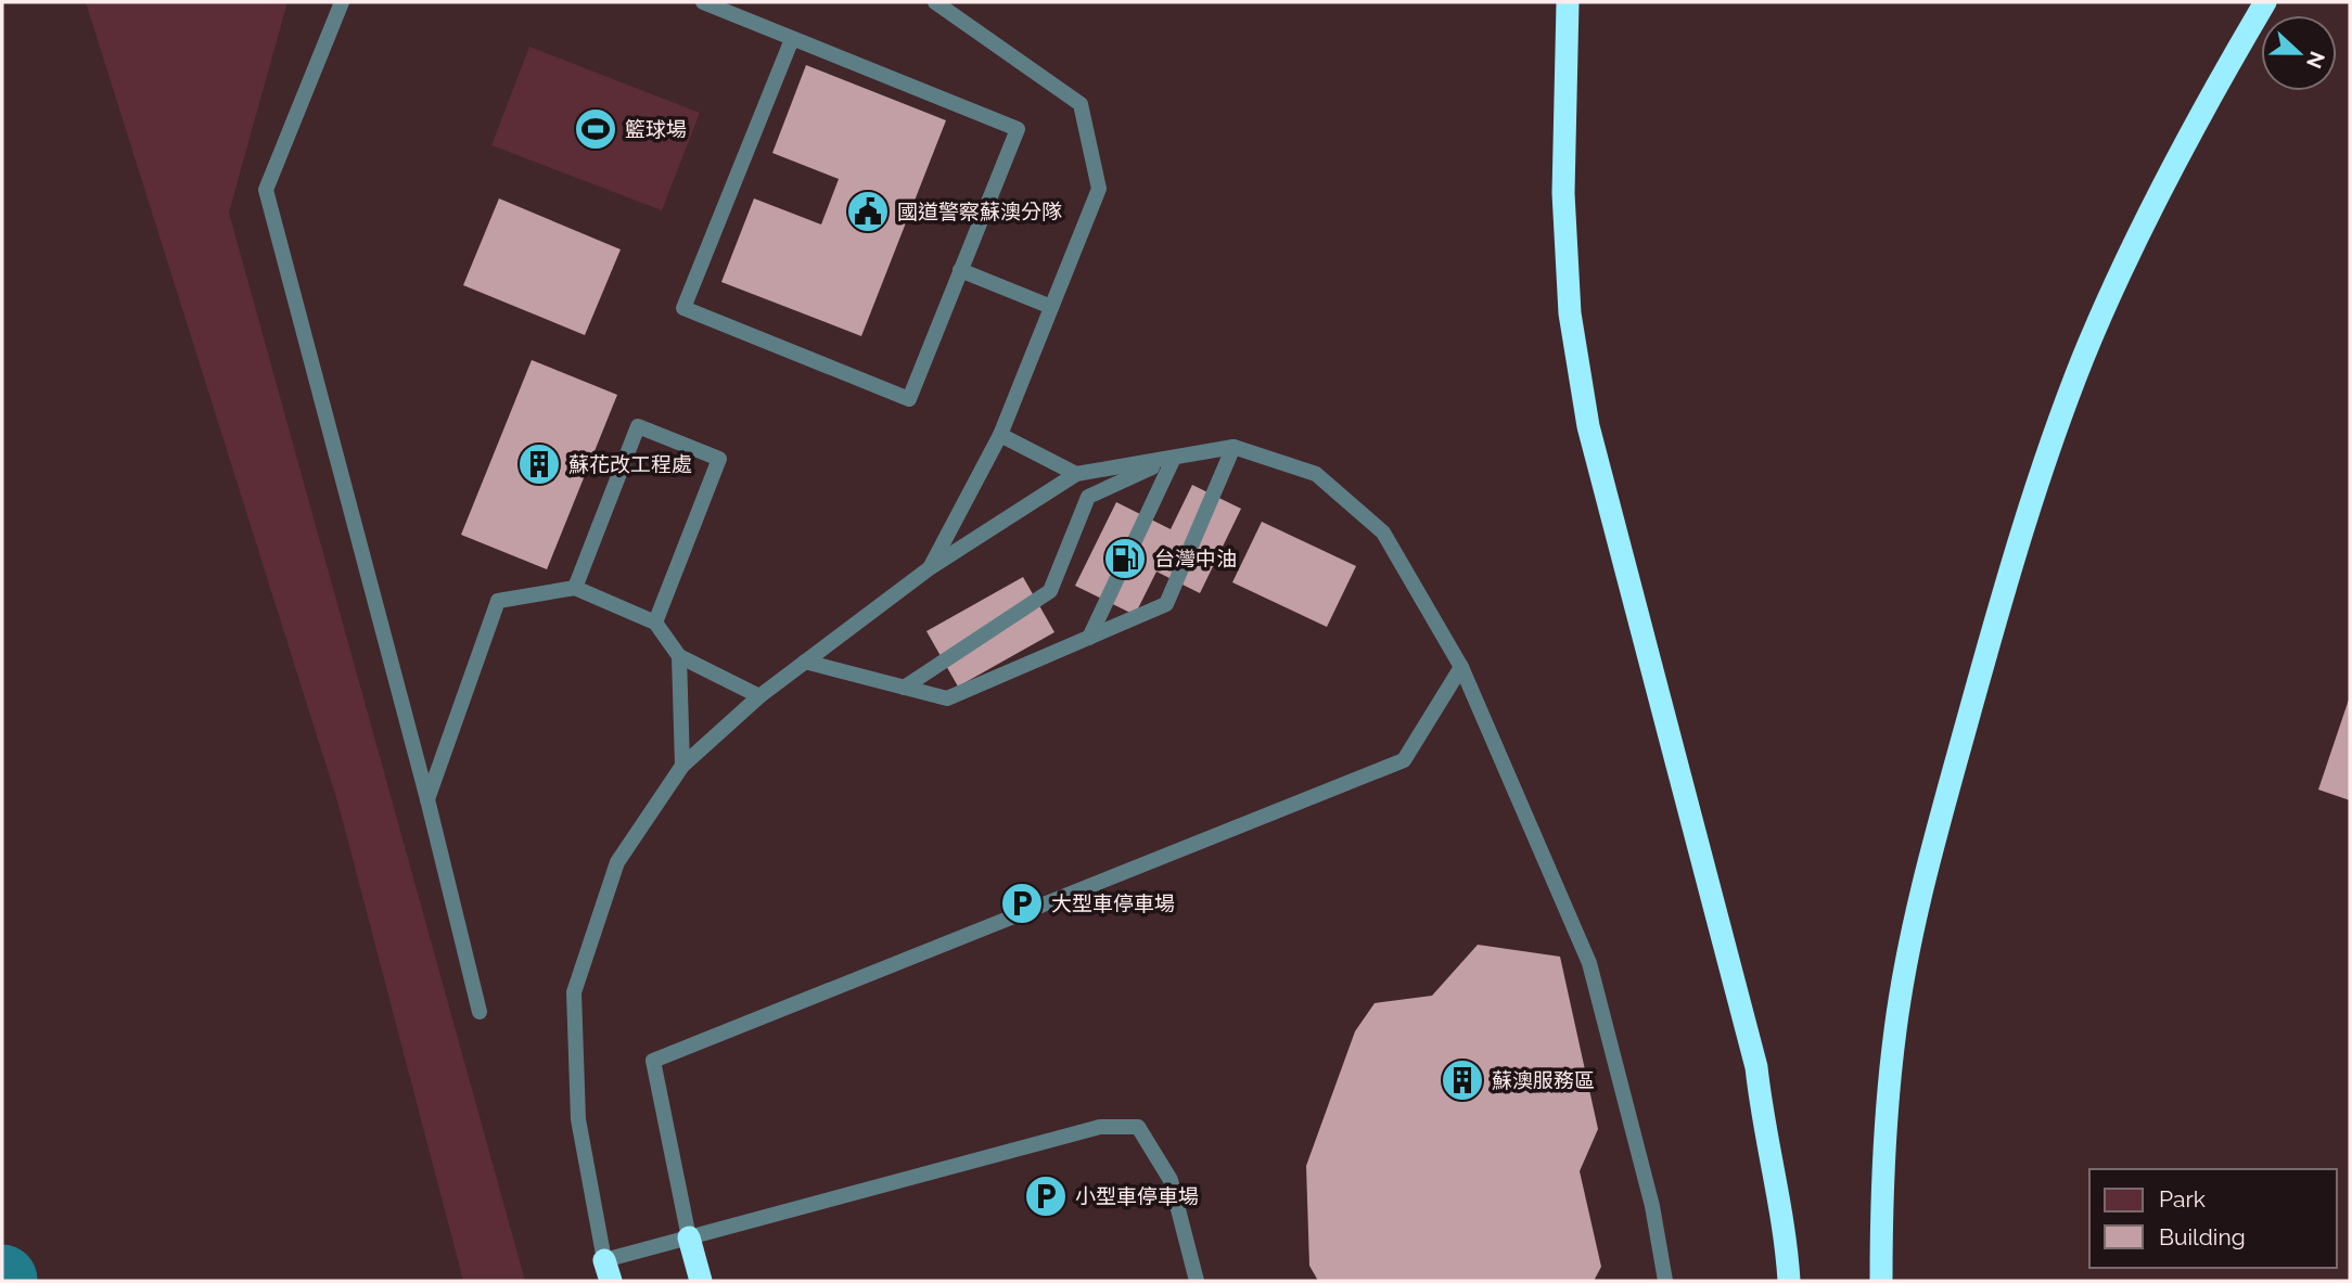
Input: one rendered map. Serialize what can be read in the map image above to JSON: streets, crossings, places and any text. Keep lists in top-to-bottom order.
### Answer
{
  "places": {
    "sports": ["籃球場"],
    "public building": ["國道警察蘇澳分隊"],
    "building": ["蘇花改工程處", "蘇澳服務區"],
    "fuel station": ["台灣中油"],
    "parking": ["大型車停車場", "小型車停車場"]
  },
  "legend": ["Park", "Building"],
  "north": "right"
}
